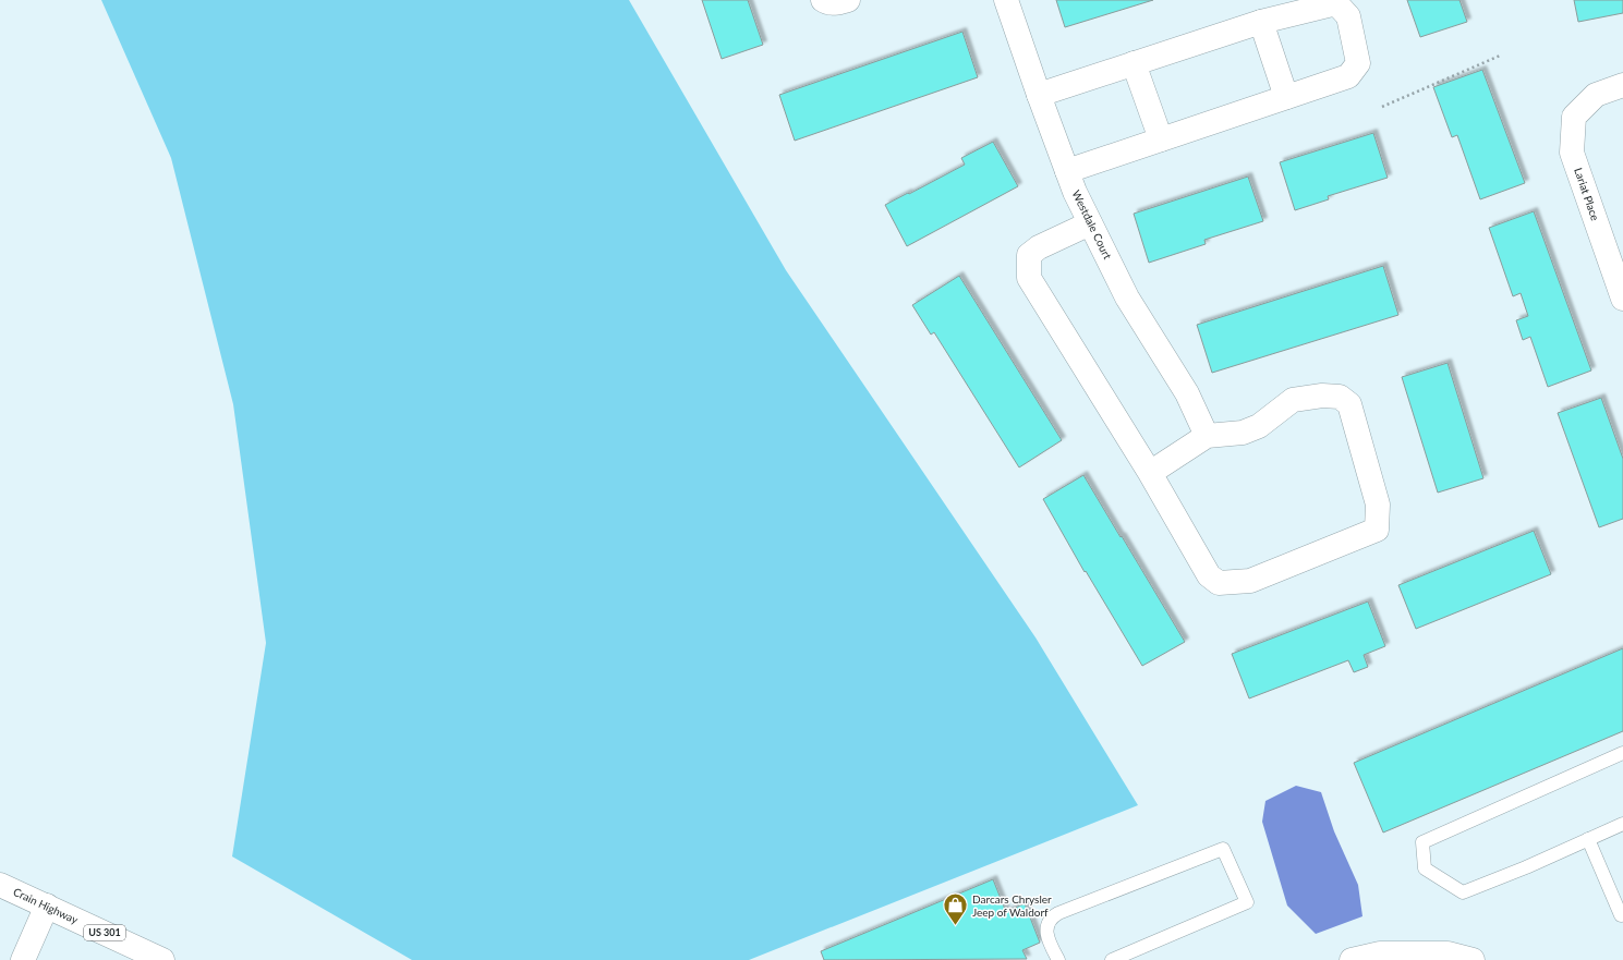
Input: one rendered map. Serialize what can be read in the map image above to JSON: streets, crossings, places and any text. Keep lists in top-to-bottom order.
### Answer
{
  "streets": {
    "main road": [
      "Lariat Place",
      "Westdale Court",
      "Crain Highway",
      "US 301"
    ]
  },
  "places": {
    "shop": ["Darcars Chrysler Jeep of Waldorf"]
  }
}
